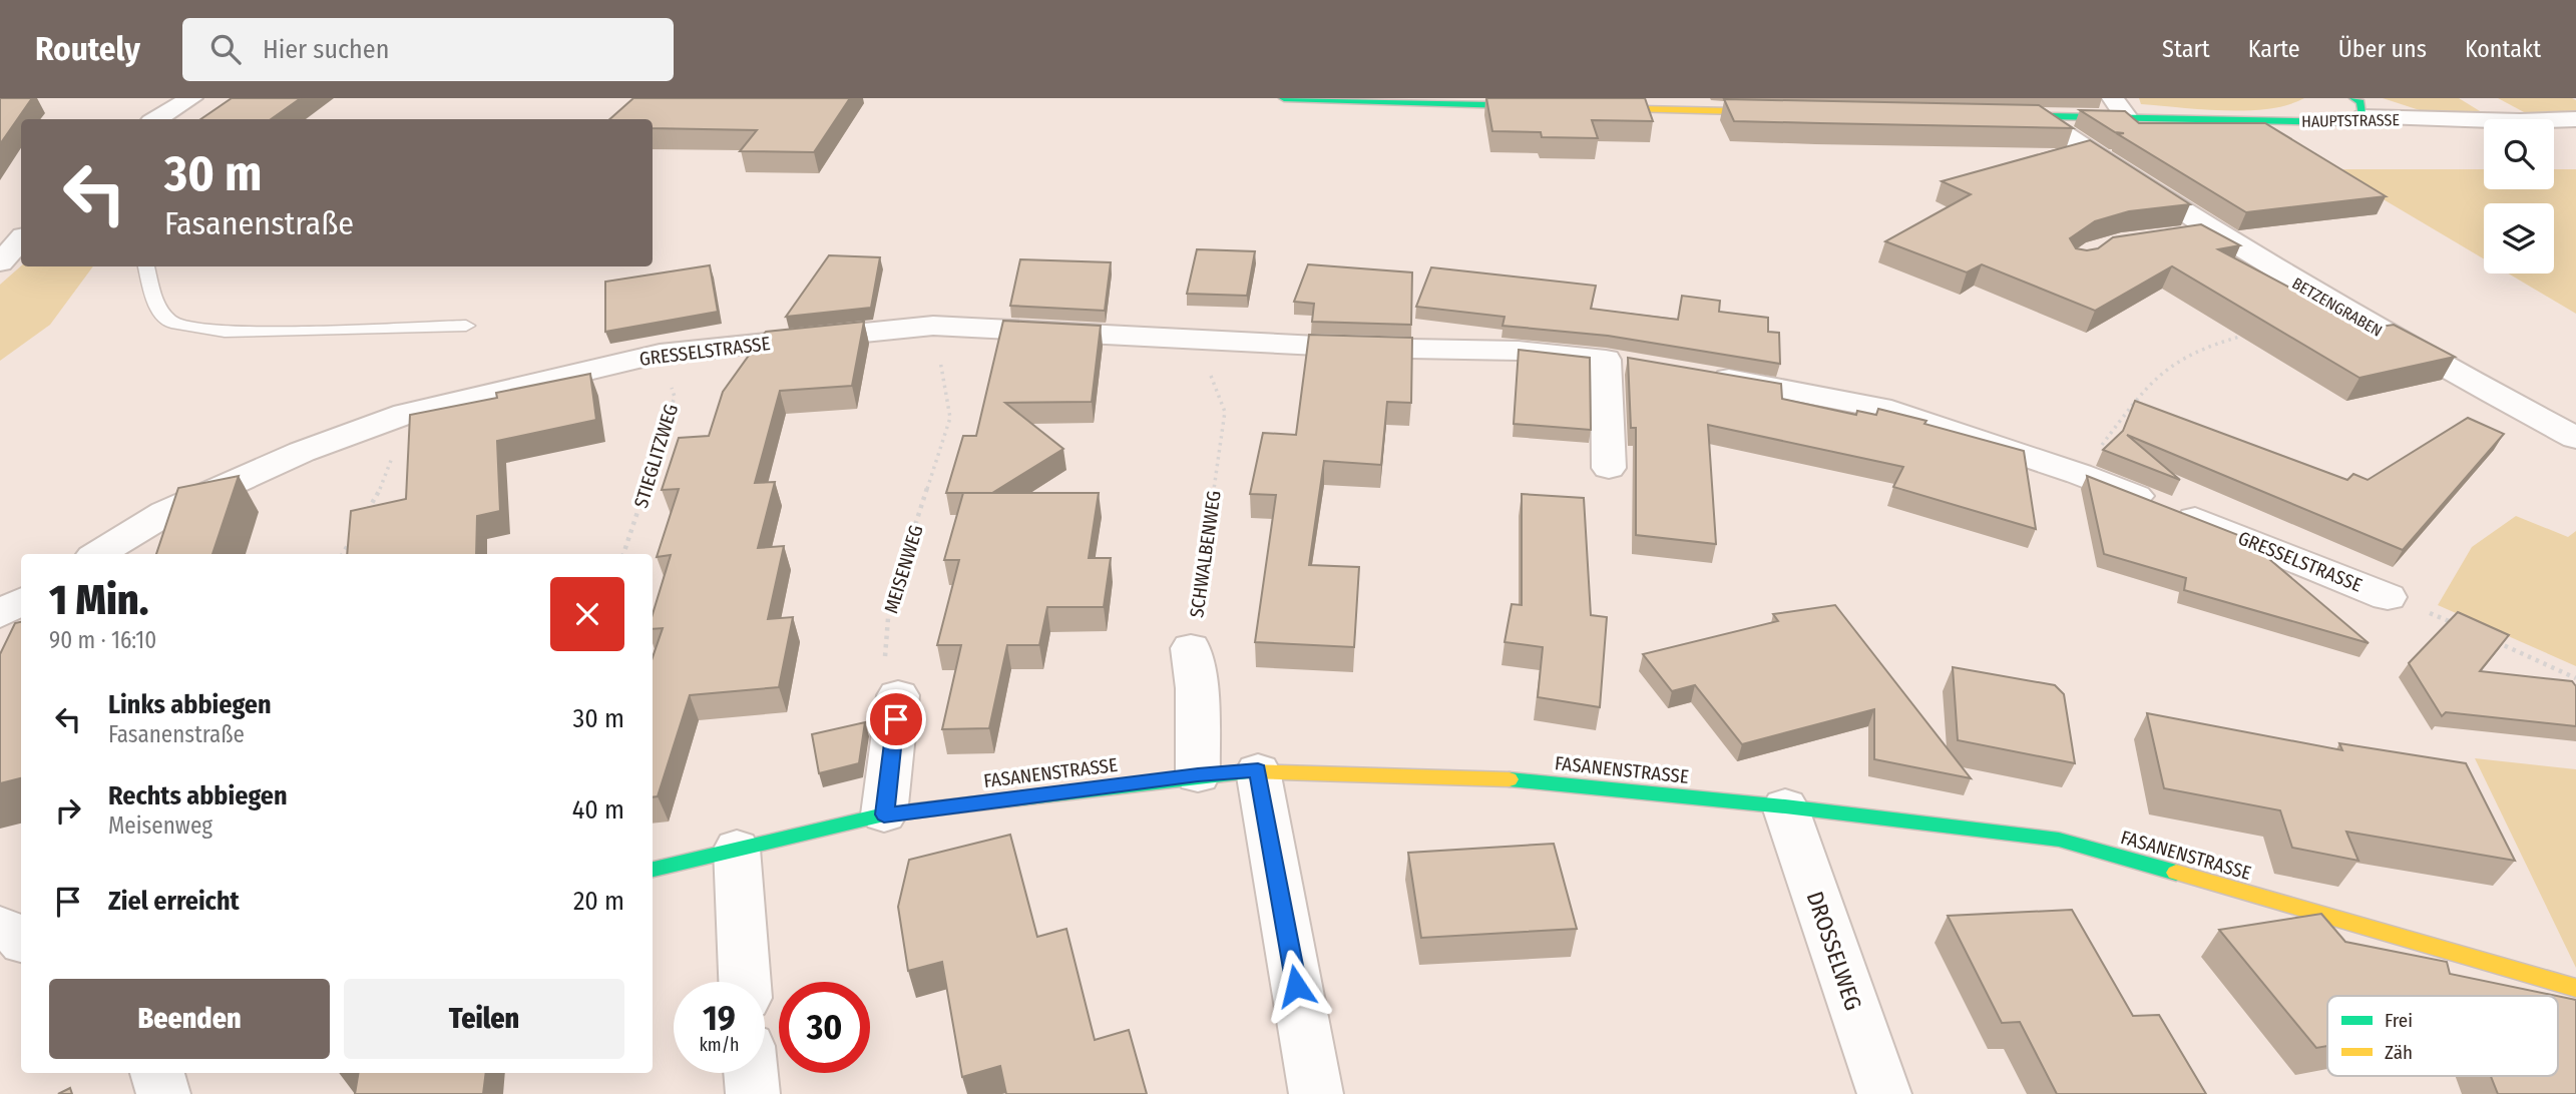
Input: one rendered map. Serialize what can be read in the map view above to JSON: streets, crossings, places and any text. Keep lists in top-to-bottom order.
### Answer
{
  "streets": {
    "street": [
      "HAUPTSTRASSE",
      "BETZENGRABEN",
      "GRESSELSTRASSE",
      "FASANENSTRASSE",
      "DROSSELWEG"
    ],
    "path": ["STIEGLITZWEG", "SCHWALBENWEG", "MEISENWEG"]
  },
  "crossings": [
    ["HAUPTSTRASSE", "BETZENGRABEN"],
    ["GRESSELSTRASSE", "STIEGLITZWEG"],
    ["GRESSELSTRASSE", "SCHWALBENWEG"],
    ["GRESSELSTRASSE", "MEISENWEG"],
    ["FASANENSTRASSE", "DROSSELWEG"]
  ],
  "legend": ["Frei", "Zäh"],
  "page": {
    "header": "Routely",
    "search": "Hier suchen",
    "nav": [
      "Start",
      "Karte",
      "Über uns",
      "Kontakt"
    ],
    "turn": ["30 m", "Fasanenstraße"],
    "heading": ["1 Min.", "90 m · 16:10"],
    "list": [
      {
        "name": "Links abbiegen",
        "note": "Fasanenstraße",
        "value": "30 m"
      },
      {
        "name": "Rechts abbiegen",
        "note": "Meisenweg",
        "value": "40 m"
      },
      {
        "name": "Ziel erreicht",
        "value": "20 m"
      }
    ],
    "buttons": ["Beenden", "Teilen"],
    "speed": "19 km/h",
    "limit": "30"
  }
}
